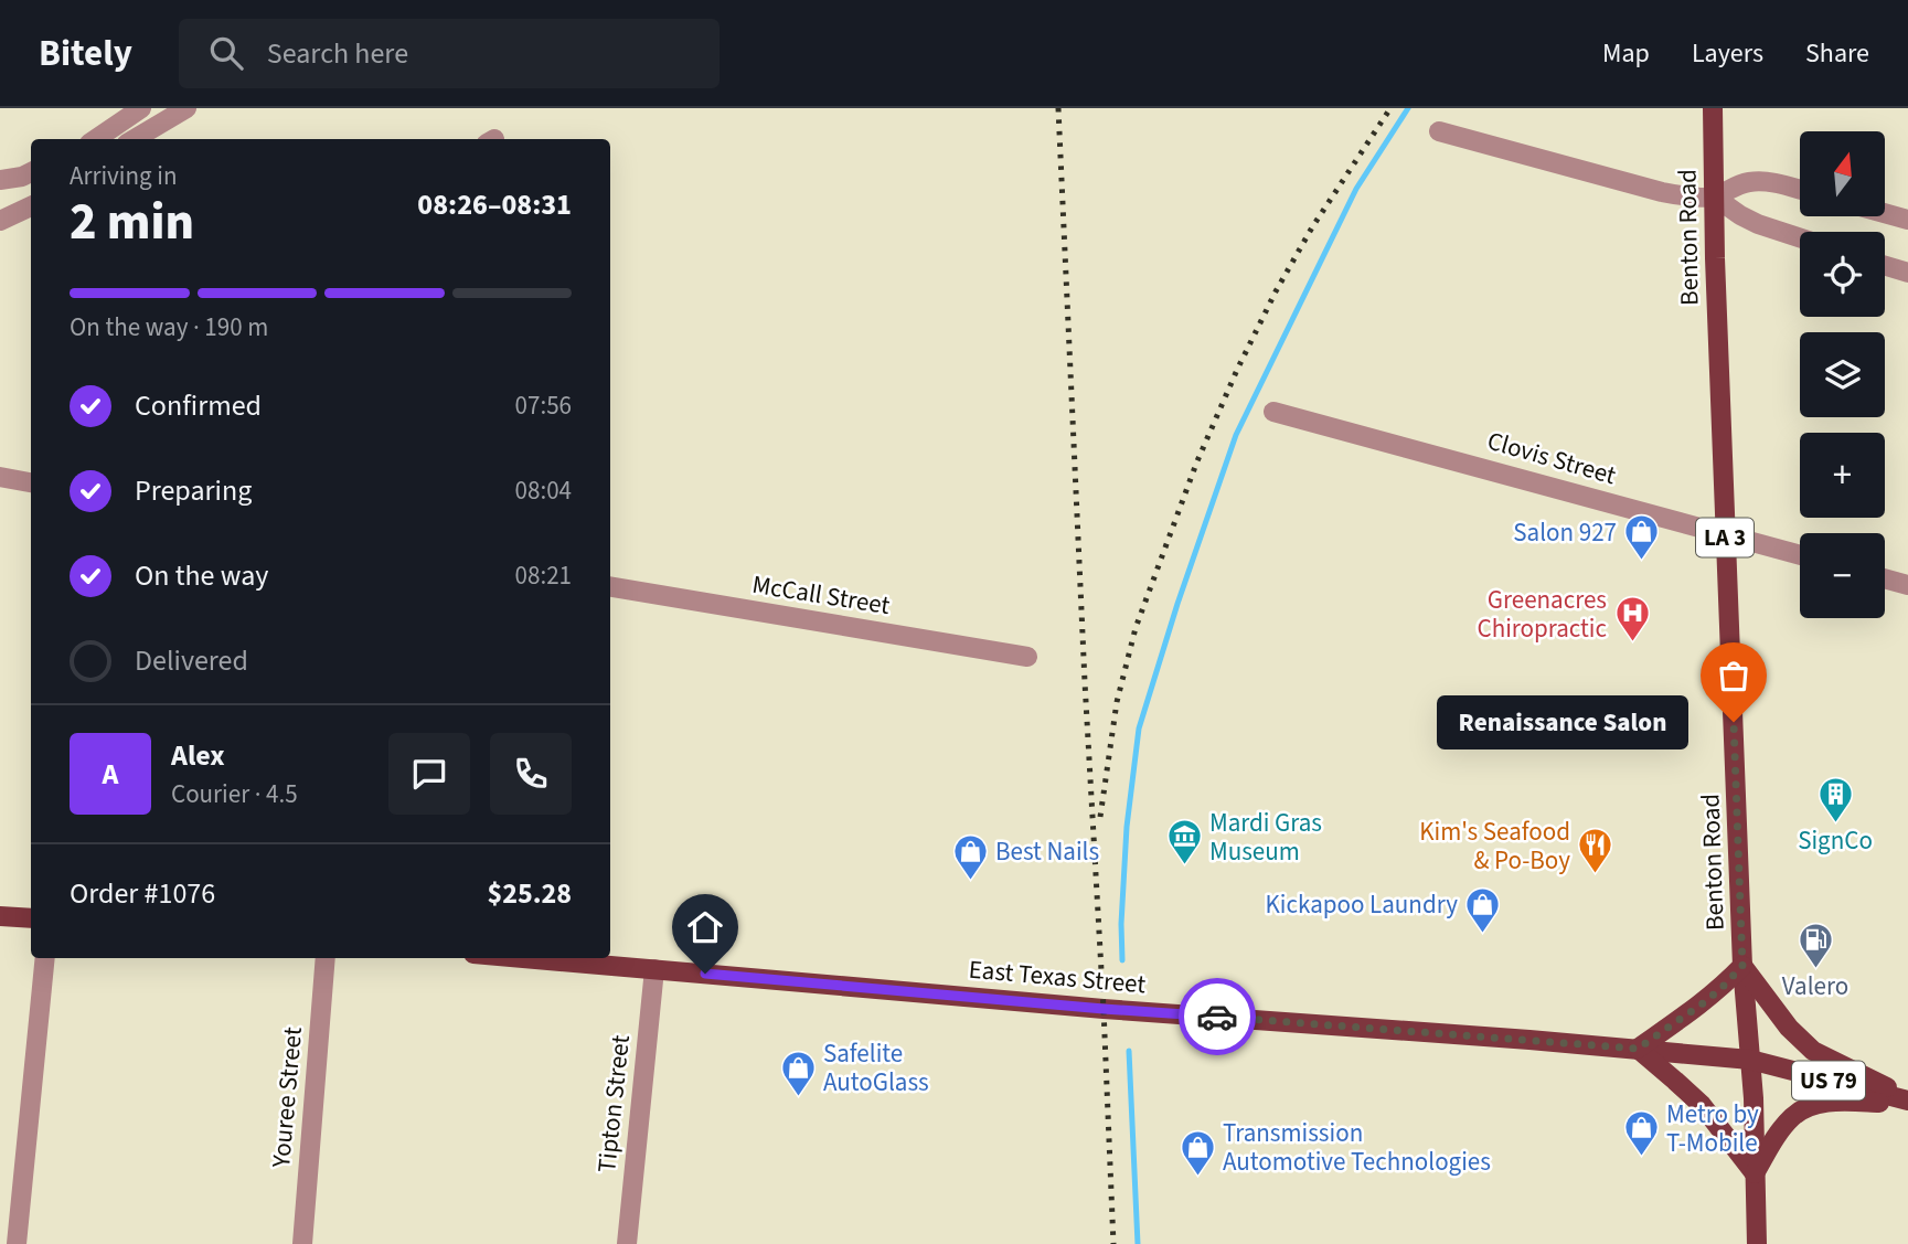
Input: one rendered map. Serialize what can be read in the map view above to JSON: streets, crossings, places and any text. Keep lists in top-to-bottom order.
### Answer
{
  "streets": {
    "main road": [
      "Benton Road",
      "LA 3",
      "East Texas Street",
      "US 79"
    ],
    "street": [
      "Clovis Street",
      "McCall Street",
      "Youree Street",
      "Tipton Street"
    ]
  },
  "crossings": [
    ["Benton Road", "Clovis Street"],
    ["Benton Road", "East Texas Street"],
    ["East Texas Street", "Tipton Street"]
  ],
  "places": {
    "shop": [
      "Salon 927",
      "Best Nails",
      "Kickapoo Laundry",
      "Safelite AutoGlass",
      "Metro by T-Mobile",
      "Transmission Automotive Technologies"
    ],
    "hospital": ["Greenacres Chiropractic"],
    "other": ["Renaissance Salon"],
    "building": ["SignCo"],
    "museum": ["Mardi Gras Museum"],
    "restaurant": ["Kim's Seafood & Po-Boy"],
    "fuel station": ["Valero"]
  },
  "north": "top",
  "page": {
    "header": "Bitely",
    "search": "Search here",
    "nav": ["Map", "Layers", "Share"],
    "map_buttons": ["+", "−"],
    "heading": ["2 min", "Arriving in", "08:26–08:31"],
    "panel": [
      "Alex",
      "Courier · 4.5",
      "Order #1076",
      "$25.28"
    ],
    "bar": "On the way · 190 m",
    "list": [
      ["Confirmed", "07:56"],
      ["Preparing", "08:04"],
      ["On the way", "08:21"],
      "Delivered"
    ],
    "bubble": "Renaissance Salon",
    "round": "A"
  }
}
